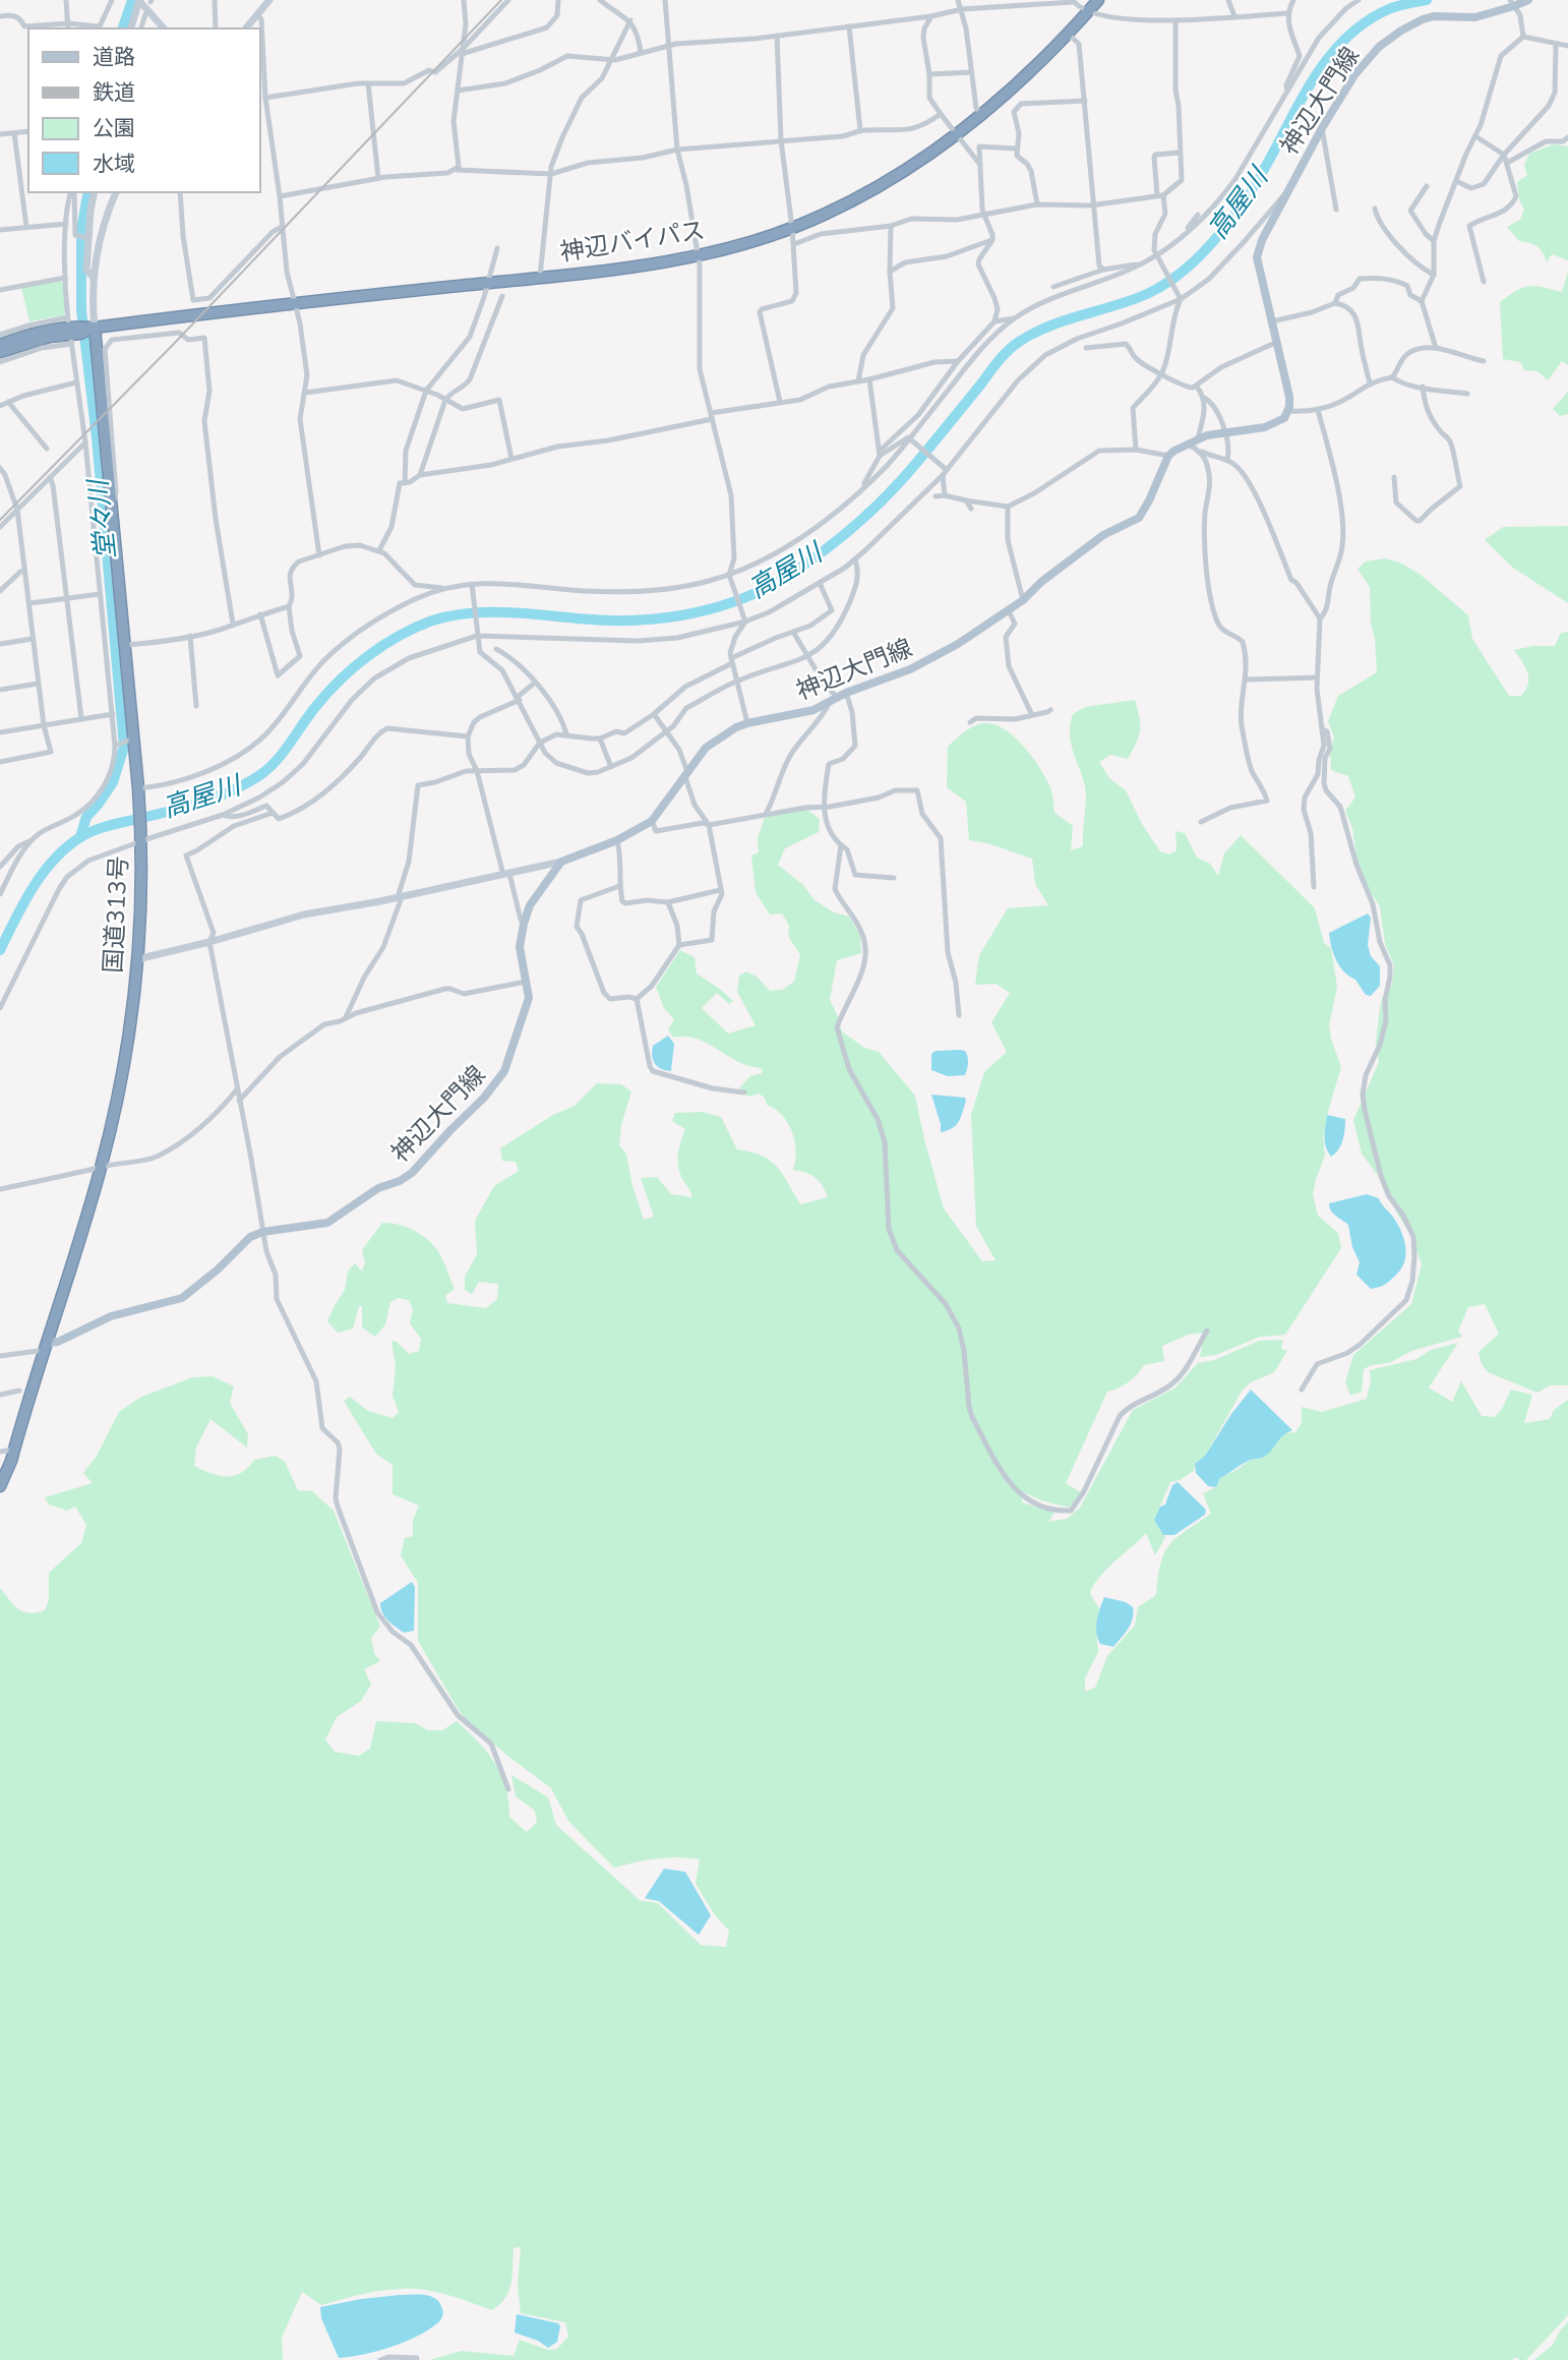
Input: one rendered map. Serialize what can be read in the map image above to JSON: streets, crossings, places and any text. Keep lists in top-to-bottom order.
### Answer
{
  "streets": {
    "highway": ["神辺バイパス", "国道313号"],
    "main road": ["神辺大門線"]
  },
  "crossings": [
    ["神辺大門線", "国道313号"],
    ["神辺バイパス", "国道313号"]
  ],
  "water": ["高屋川", "堂々川"],
  "legend": [
    "道路",
    "鉄道",
    "公園",
    "水域"
  ]
}
